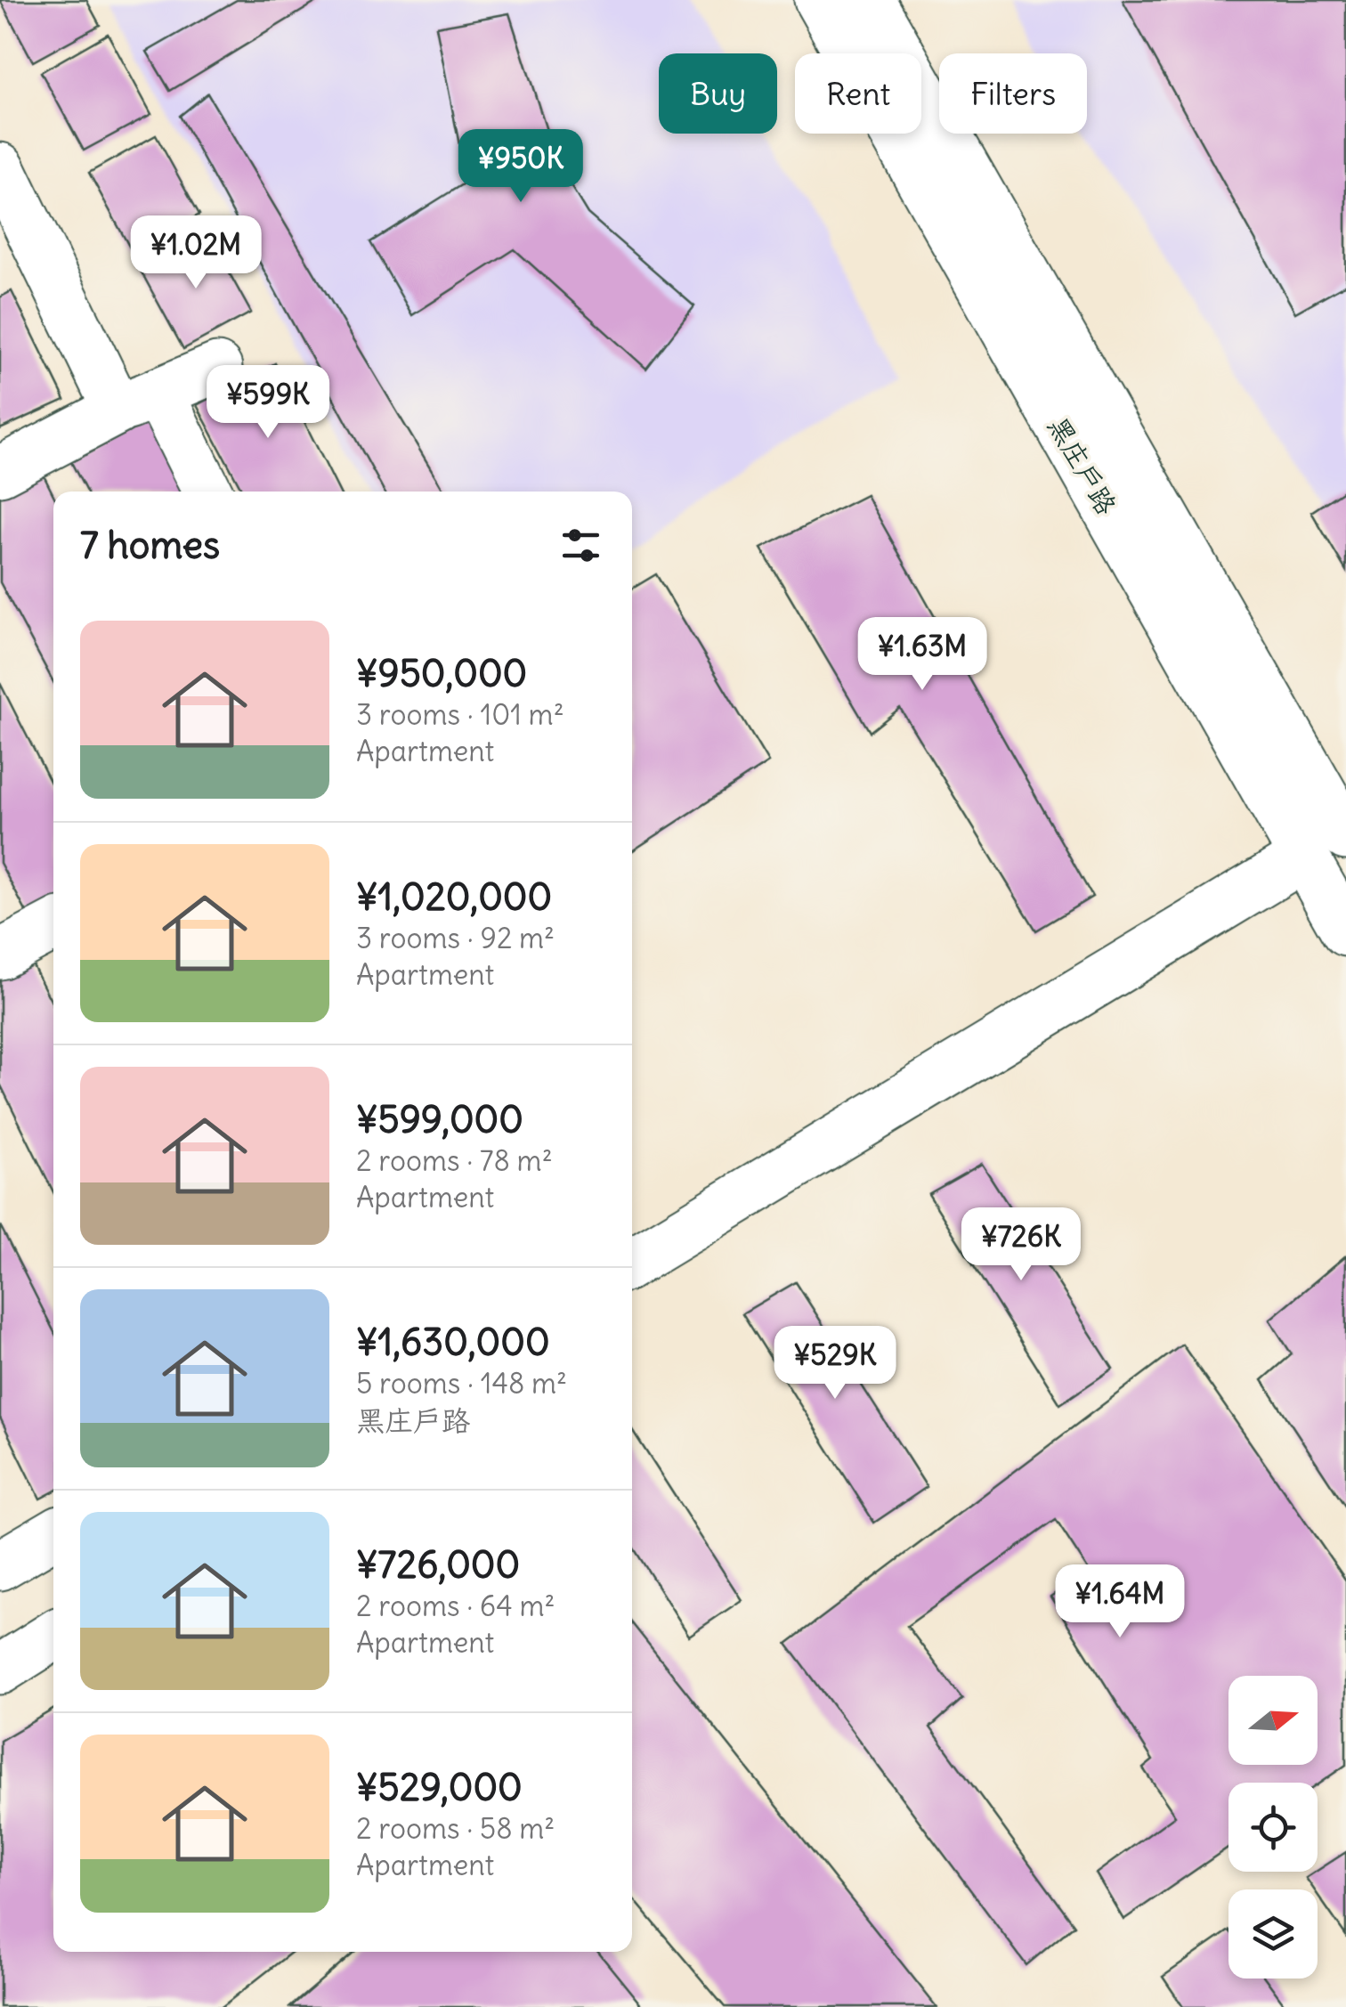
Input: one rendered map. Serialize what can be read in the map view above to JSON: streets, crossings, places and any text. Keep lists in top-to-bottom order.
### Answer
{
  "streets": {
    "street": ["黑庄户路"]
  },
  "north": "right",
  "page": {
    "chip": ["Buy", "Rent", "Filters"],
    "price": [
      "¥950K",
      "¥1.02M",
      "¥599K",
      "¥1.63M",
      "¥726K",
      "¥529K",
      "¥1.64M"
    ],
    "heading": "7 homes",
    "list": [
      {
        "name": "¥950,000",
        "note": "3 rooms · 101 m² · Apartment"
      },
      {
        "name": "¥1,020,000",
        "note": "3 rooms · 92 m² · Apartment"
      },
      {
        "name": "¥599,000",
        "note": "2 rooms · 78 m² · Apartment"
      },
      {
        "name": "¥1,630,000",
        "note": "5 rooms · 148 m² · 黑庄户路"
      },
      {
        "name": "¥726,000",
        "note": "2 rooms · 64 m² · Apartment"
      },
      {
        "name": "¥529,000",
        "note": "2 rooms · 58 m² · Apartment"
      }
    ]
  }
}
